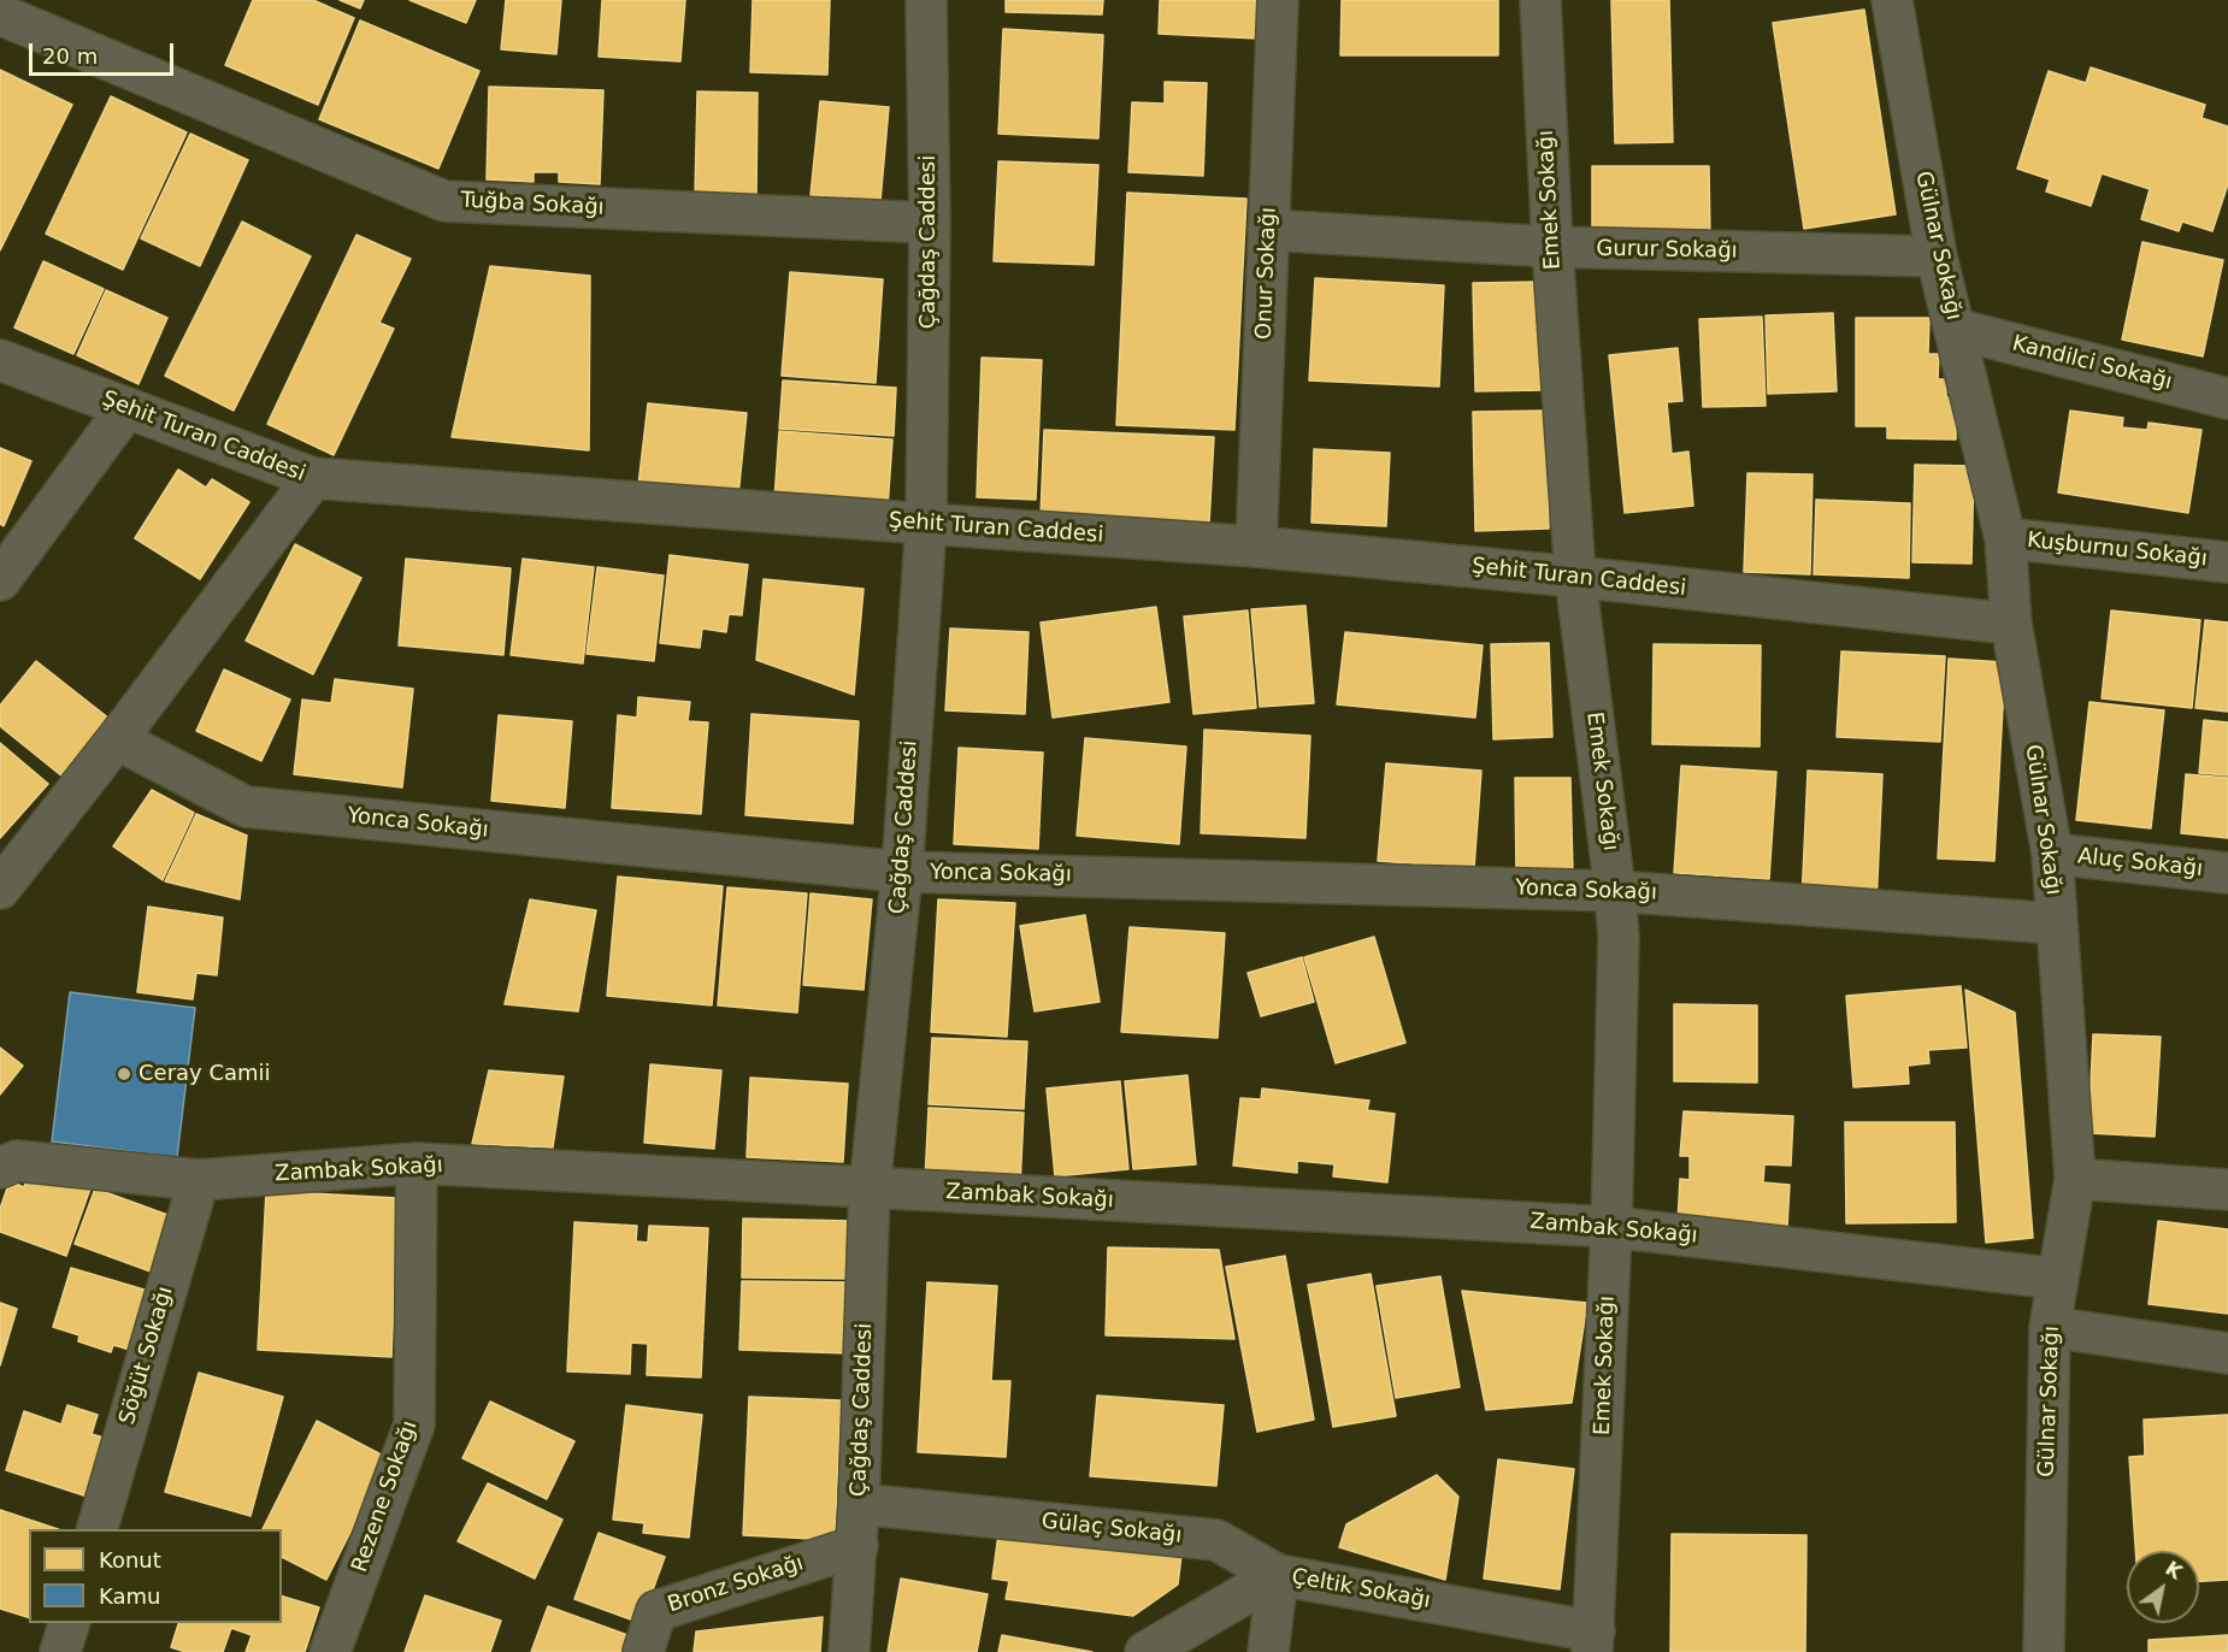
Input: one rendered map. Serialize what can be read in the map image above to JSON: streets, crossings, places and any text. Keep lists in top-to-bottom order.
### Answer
{
  "streets": {
    "street": [
      "Emek Sokağı",
      "Tuğba Sokağı",
      "Çağdaş Caddesi",
      "Gülnar Sokağı",
      "Gurur Sokağı",
      "Onur Sokağı",
      "Kandilci Sokağı",
      "Şehit Turan Caddesi",
      "Kuşburnu Sokağı",
      "Yonca Sokağı",
      "Aluç Sokağı",
      "Zambak Sokağı",
      "Söğüt Sokağı",
      "Rezene Sokağı",
      "Gülaç Sokağı",
      "Bronz Sokağı",
      "Çeltik Sokağı"
    ]
  },
  "crossings": [
    ["Emek Sokağı", "Gurur Sokağı"],
    ["Emek Sokağı", "Şehit Turan Caddesi"],
    ["Emek Sokağı", "Yonca Sokağı"],
    ["Emek Sokağı", "Zambak Sokağı"],
    ["Emek Sokağı", "Çeltik Sokağı"],
    ["Tuğba Sokağı", "Çağdaş Caddesi"],
    ["Çağdaş Caddesi", "Şehit Turan Caddesi"],
    ["Çağdaş Caddesi", "Yonca Sokağı"],
    ["Çağdaş Caddesi", "Zambak Sokağı"],
    ["Çağdaş Caddesi", "Gülaç Sokağı"],
    ["Çağdaş Caddesi", "Bronz Sokağı"],
    ["Gülnar Sokağı", "Gurur Sokağı"],
    ["Gülnar Sokağı", "Kandilci Sokağı"],
    ["Gülnar Sokağı", "Şehit Turan Caddesi"],
    ["Gülnar Sokağı", "Kuşburnu Sokağı"],
    ["Gülnar Sokağı", "Yonca Sokağı"],
    ["Gülnar Sokağı", "Aluç Sokağı"],
    ["Gülnar Sokağı", "Zambak Sokağı"],
    ["Gurur Sokağı", "Onur Sokağı"],
    ["Onur Sokağı", "Şehit Turan Caddesi"],
    ["Zambak Sokağı", "Söğüt Sokağı"],
    ["Zambak Sokağı", "Rezene Sokağı"],
    ["Gülaç Sokağı", "Çeltik Sokağı"]
  ],
  "places": ["Ceray Camii"],
  "legend": ["Konut", "Kamu"],
  "scale_bar": "20 m",
  "north": "top right"
}
